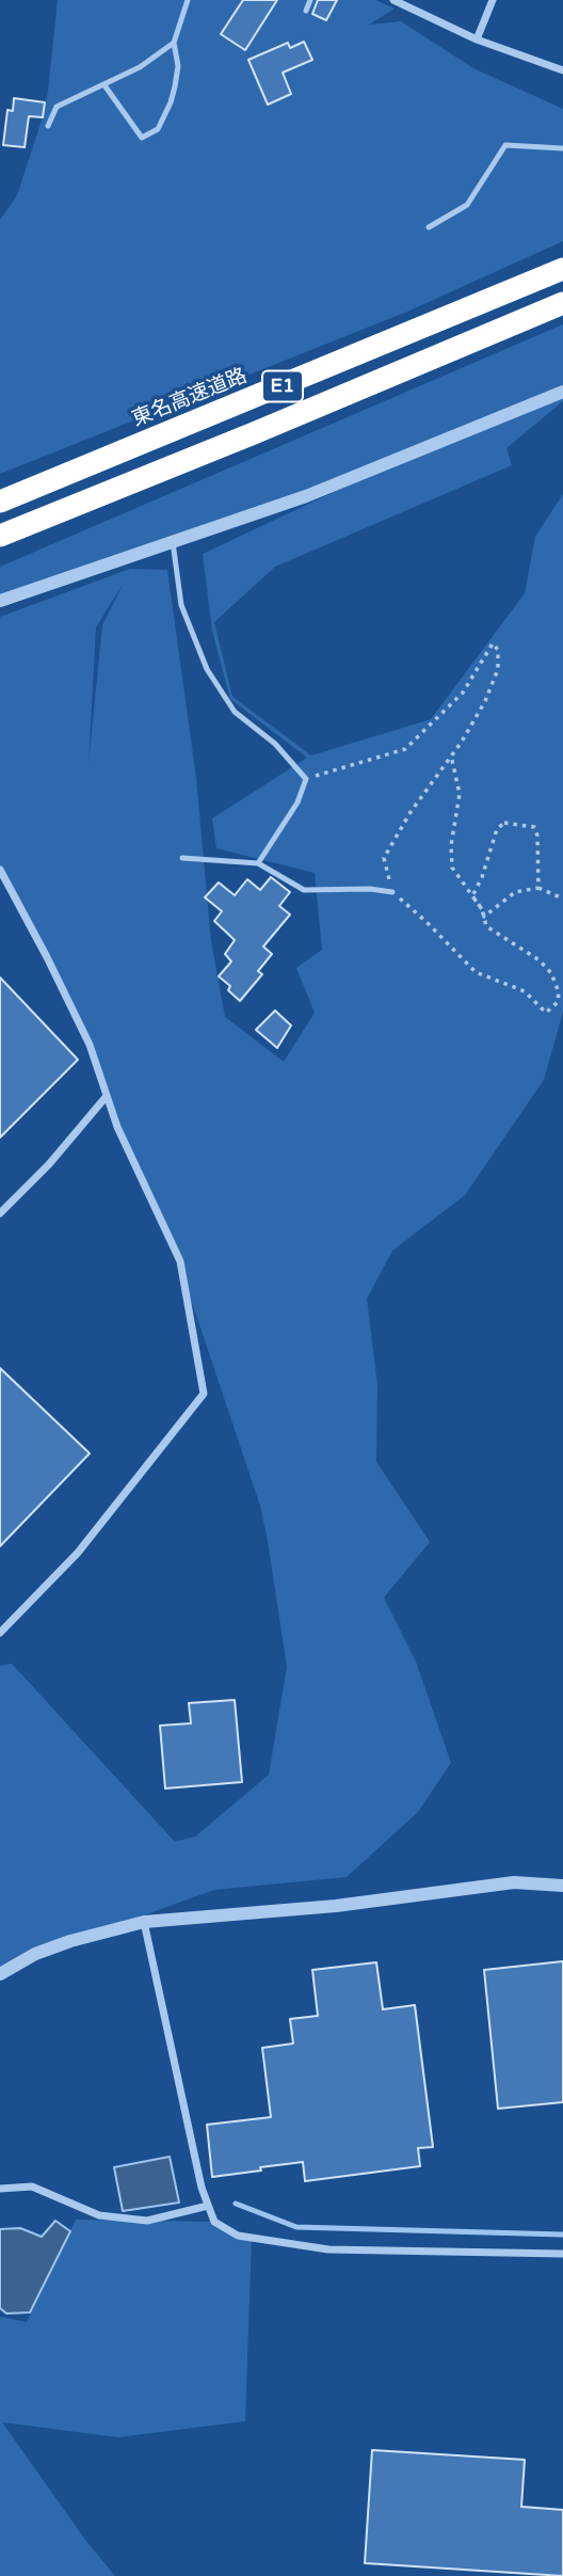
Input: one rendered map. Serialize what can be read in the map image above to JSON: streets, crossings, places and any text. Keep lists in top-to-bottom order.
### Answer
{
  "streets": {
    "highway": ["E1", "東名高速道路"]
  }
}
